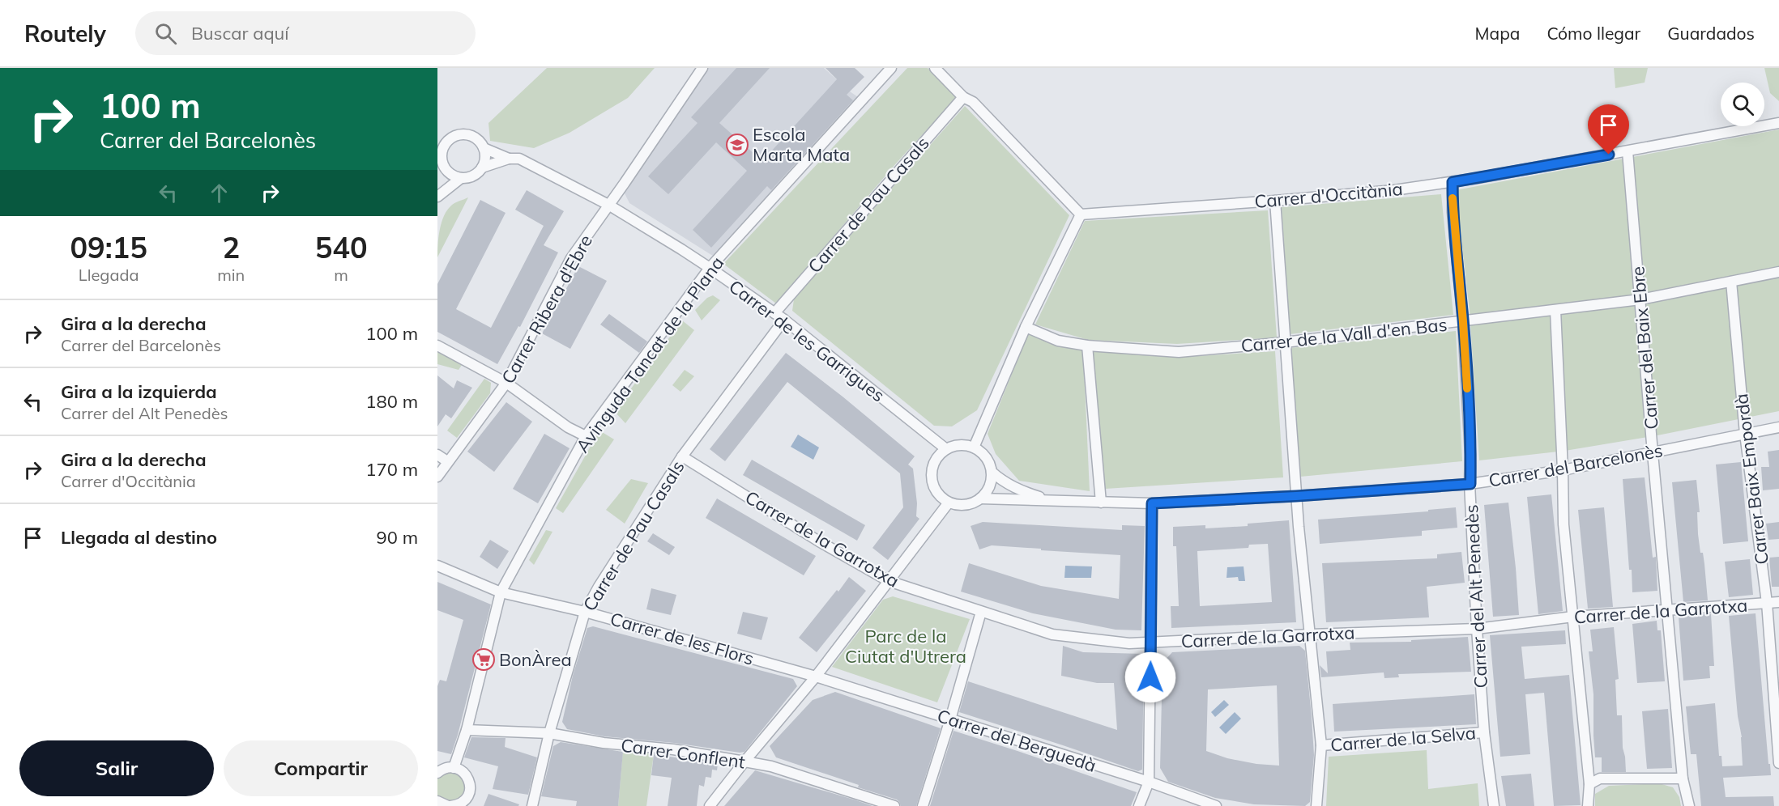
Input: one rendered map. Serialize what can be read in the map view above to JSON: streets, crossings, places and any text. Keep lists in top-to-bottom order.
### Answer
{
  "streets": {
    "street": [
      "Carrer d'Occitània",
      "Carrer de Pau Casals",
      "Carrer Ribera d'Ebre",
      "Carrer de la Vall d'en Bas",
      "Carrer de les Garrigues",
      "Carrer del Baix Ebre",
      "Avinguda Tancat de la Plana",
      "Carrer del Barcelonès",
      "Carrer Baix Empordà",
      "Carrer de la Garrotxa",
      "Carrer del Alt Penedès",
      "Carrer de les Flors",
      "Carrer de la Selva",
      "Carrer del Berguedà",
      "Carrer Conflent"
    ]
  },
  "crossings": [
    ["Carrer d'Occitània", "Carrer del Baix Ebre"],
    ["Carrer d'Occitània", "Carrer del Alt Penedès"],
    ["Carrer de Pau Casals", "Carrer de les Garrigues"],
    ["Carrer de Pau Casals", "Carrer de la Garrotxa"],
    ["Carrer de Pau Casals", "Carrer de les Flors"],
    ["Carrer de Pau Casals", "Carrer Conflent"],
    ["Carrer Ribera d'Ebre", "Carrer de les Garrigues"],
    ["Carrer de la Vall d'en Bas", "Carrer del Baix Ebre"],
    ["Carrer de la Vall d'en Bas", "Carrer Baix Empordà"],
    ["Carrer de la Vall d'en Bas", "Carrer del Alt Penedès"],
    ["Carrer de les Garrigues", "Avinguda Tancat de la Plana"],
    ["Carrer de les Garrigues", "Carrer del Barcelonès"],
    ["Carrer del Baix Ebre", "Carrer del Barcelonès"],
    ["Carrer del Baix Ebre", "Carrer de la Garrotxa"],
    ["Avinguda Tancat de la Plana", "Carrer de les Flors"],
    ["Avinguda Tancat de la Plana", "Carrer Conflent"],
    ["Carrer del Barcelonès", "Carrer Baix Empordà"],
    ["Carrer del Barcelonès", "Carrer del Alt Penedès"],
    ["Carrer Baix Empordà", "Carrer de la Garrotxa"],
    ["Carrer de la Garrotxa", "Carrer del Alt Penedès"],
    ["Carrer del Alt Penedès", "Carrer de la Selva"],
    ["Carrer de les Flors", "Carrer del Berguedà"]
  ],
  "parks": ["Parc de la Ciutat d'Utrera"],
  "places": {
    "school or university": ["Escola Marta Mata"],
    "supermarket": ["BonÀrea"]
  },
  "page": {
    "header": "Routely",
    "search": "Buscar aquí",
    "nav": ["Mapa", "Cómo llegar", "Guardados"],
    "turn": ["100 m", "Carrer del Barcelonès"],
    "eta": [
      "09:15",
      "Llegada",
      "2",
      "min",
      "540",
      "m"
    ],
    "list": [
      {
        "name": "Gira a la derecha",
        "note": "Carrer del Barcelonès",
        "value": "100 m"
      },
      {
        "name": "Gira a la izquierda",
        "note": "Carrer del Alt Penedès",
        "value": "180 m"
      },
      {
        "name": "Gira a la derecha",
        "note": "Carrer d'Occitània",
        "value": "170 m"
      },
      {
        "name": "Llegada al destino",
        "value": "90 m"
      }
    ],
    "buttons": ["Salir", "Compartir"]
  }
}
